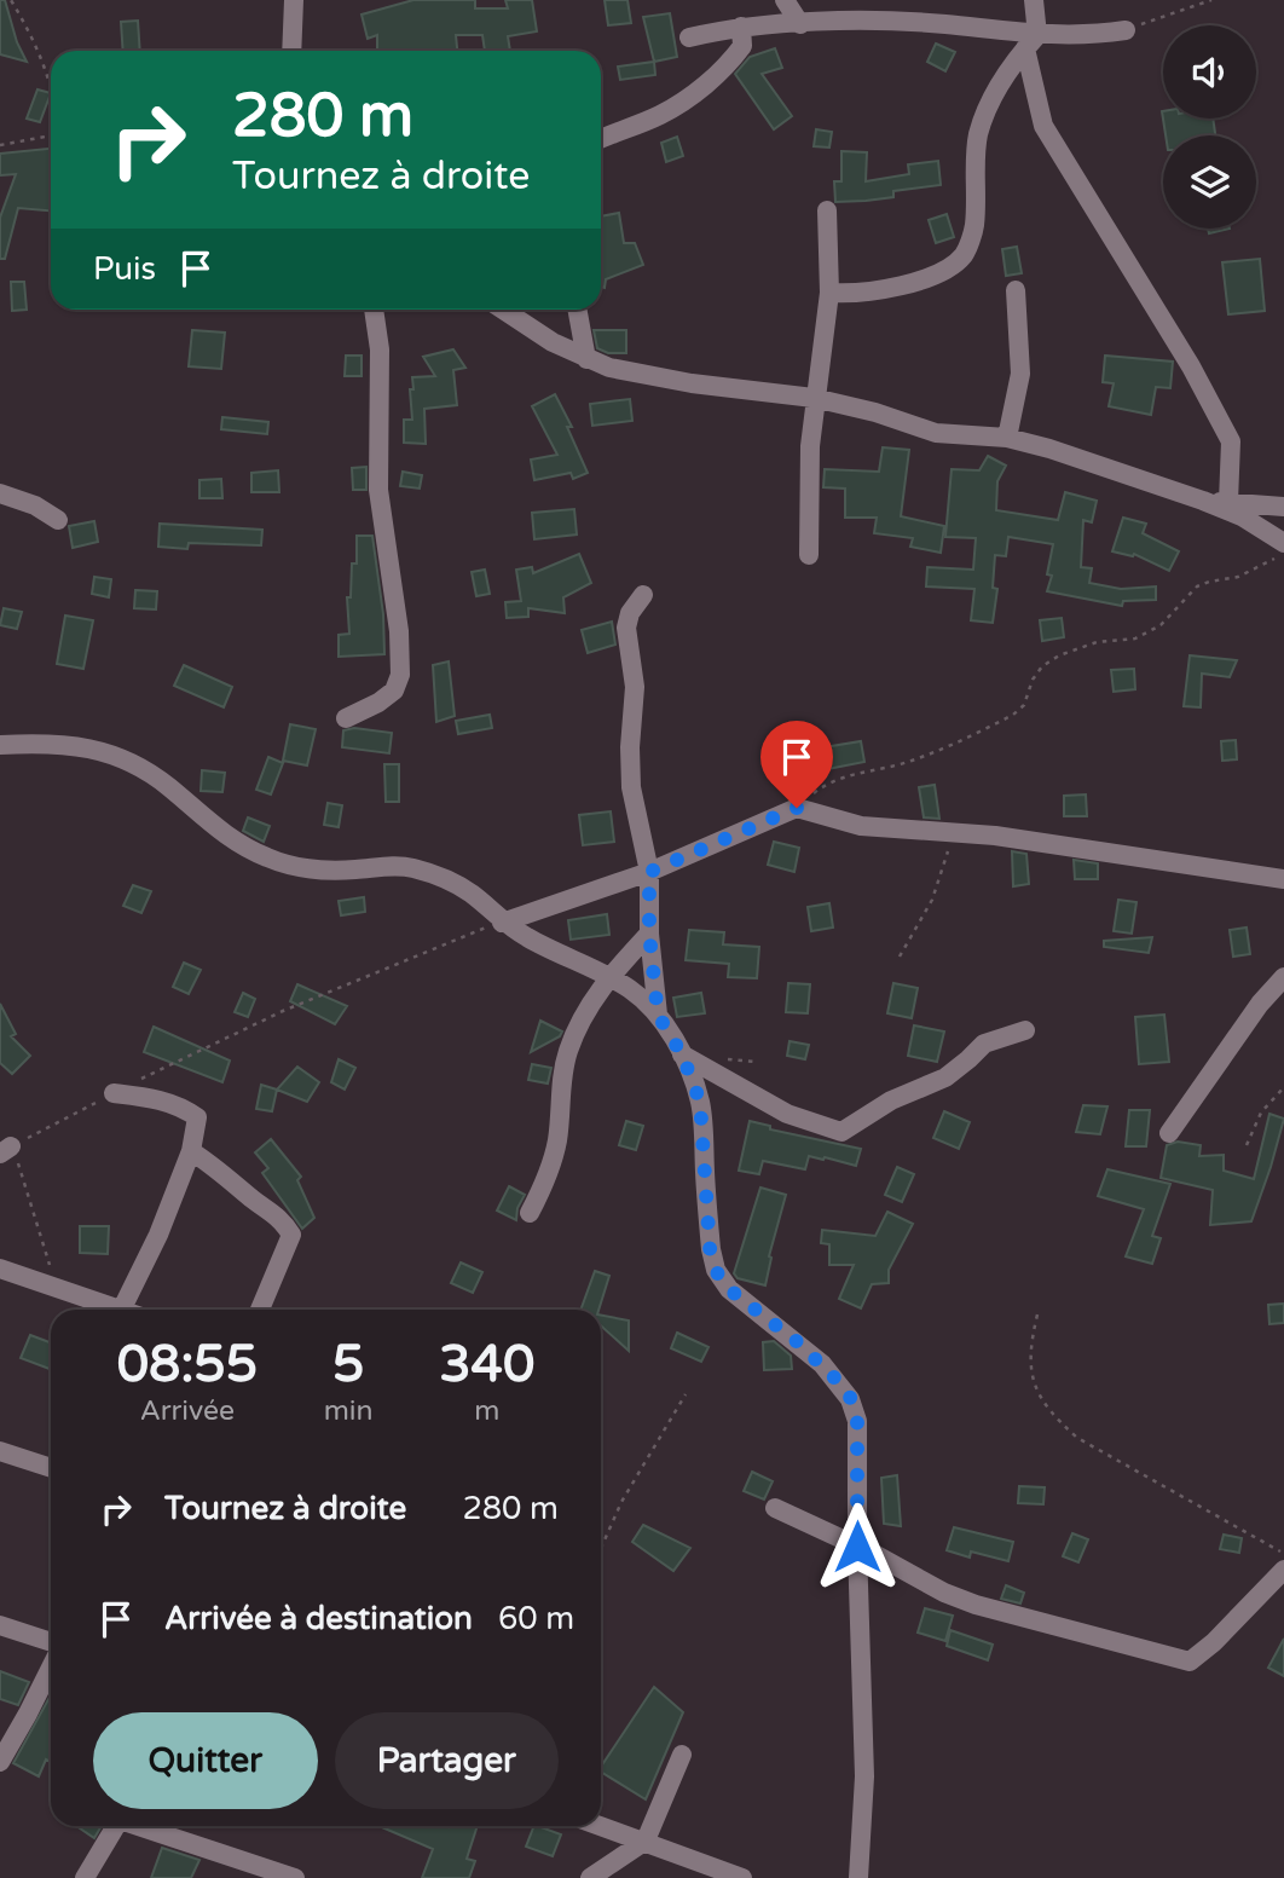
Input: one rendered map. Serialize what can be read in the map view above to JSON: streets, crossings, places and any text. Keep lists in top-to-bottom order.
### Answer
{
  "page": {
    "turn": ["280 m", "Tournez à droite"],
    "then": "Puis",
    "eta": [
      "08:55",
      "Arrivée",
      "5",
      "min",
      "340",
      "m"
    ],
    "list": [
      {
        "name": "Tournez à droite",
        "value": "280 m"
      },
      {
        "name": "Arrivée à destination",
        "value": "60 m"
      }
    ],
    "buttons": ["Quitter", "Partager"]
  }
}
